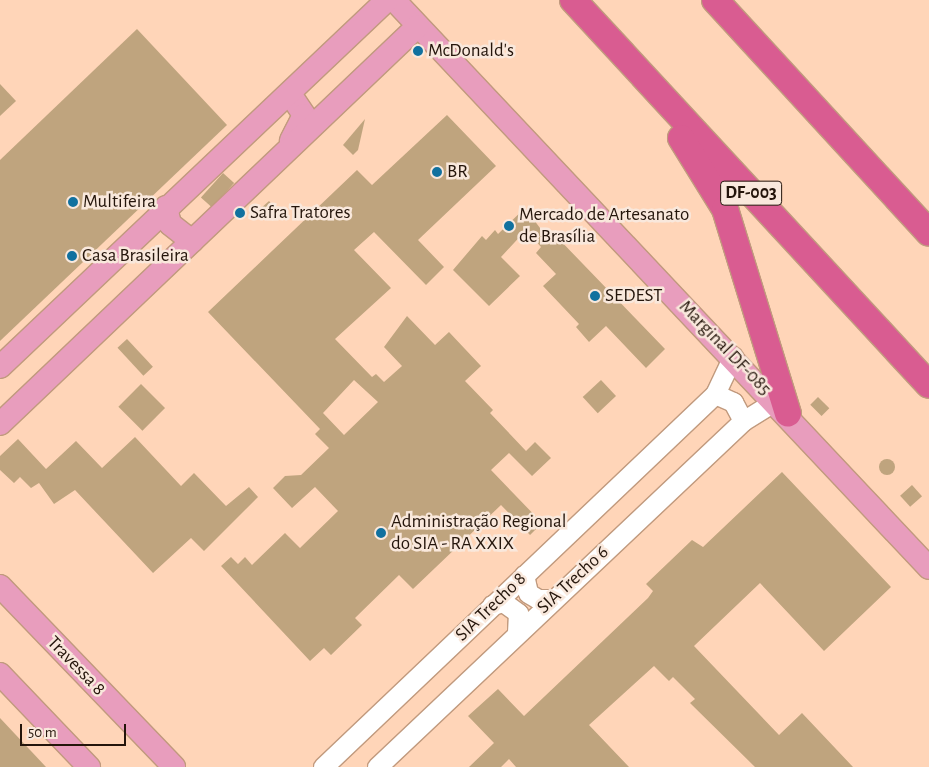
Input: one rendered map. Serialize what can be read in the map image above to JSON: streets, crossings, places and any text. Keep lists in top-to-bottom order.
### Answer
{
  "streets": {
    "highway": ["DF-003"],
    "main road": ["Marginal DF-085", "Travessa 8"],
    "street": ["SIA Trecho 6", "SIA Trecho 8"]
  },
  "crossings": [
    ["Marginal DF-085", "SIA Trecho 6"],
    ["Marginal DF-085", "SIA Trecho 8"]
  ],
  "places": [
    "McDonald's",
    "BR",
    "Multifeira",
    "Safra Tratores",
    "Mercado de Artesanato de Brasília",
    "Casa Brasileira",
    "SEDEST",
    "Administração Regional do SIA - RA XXIX"
  ],
  "scale_bar": "50 m"
}
